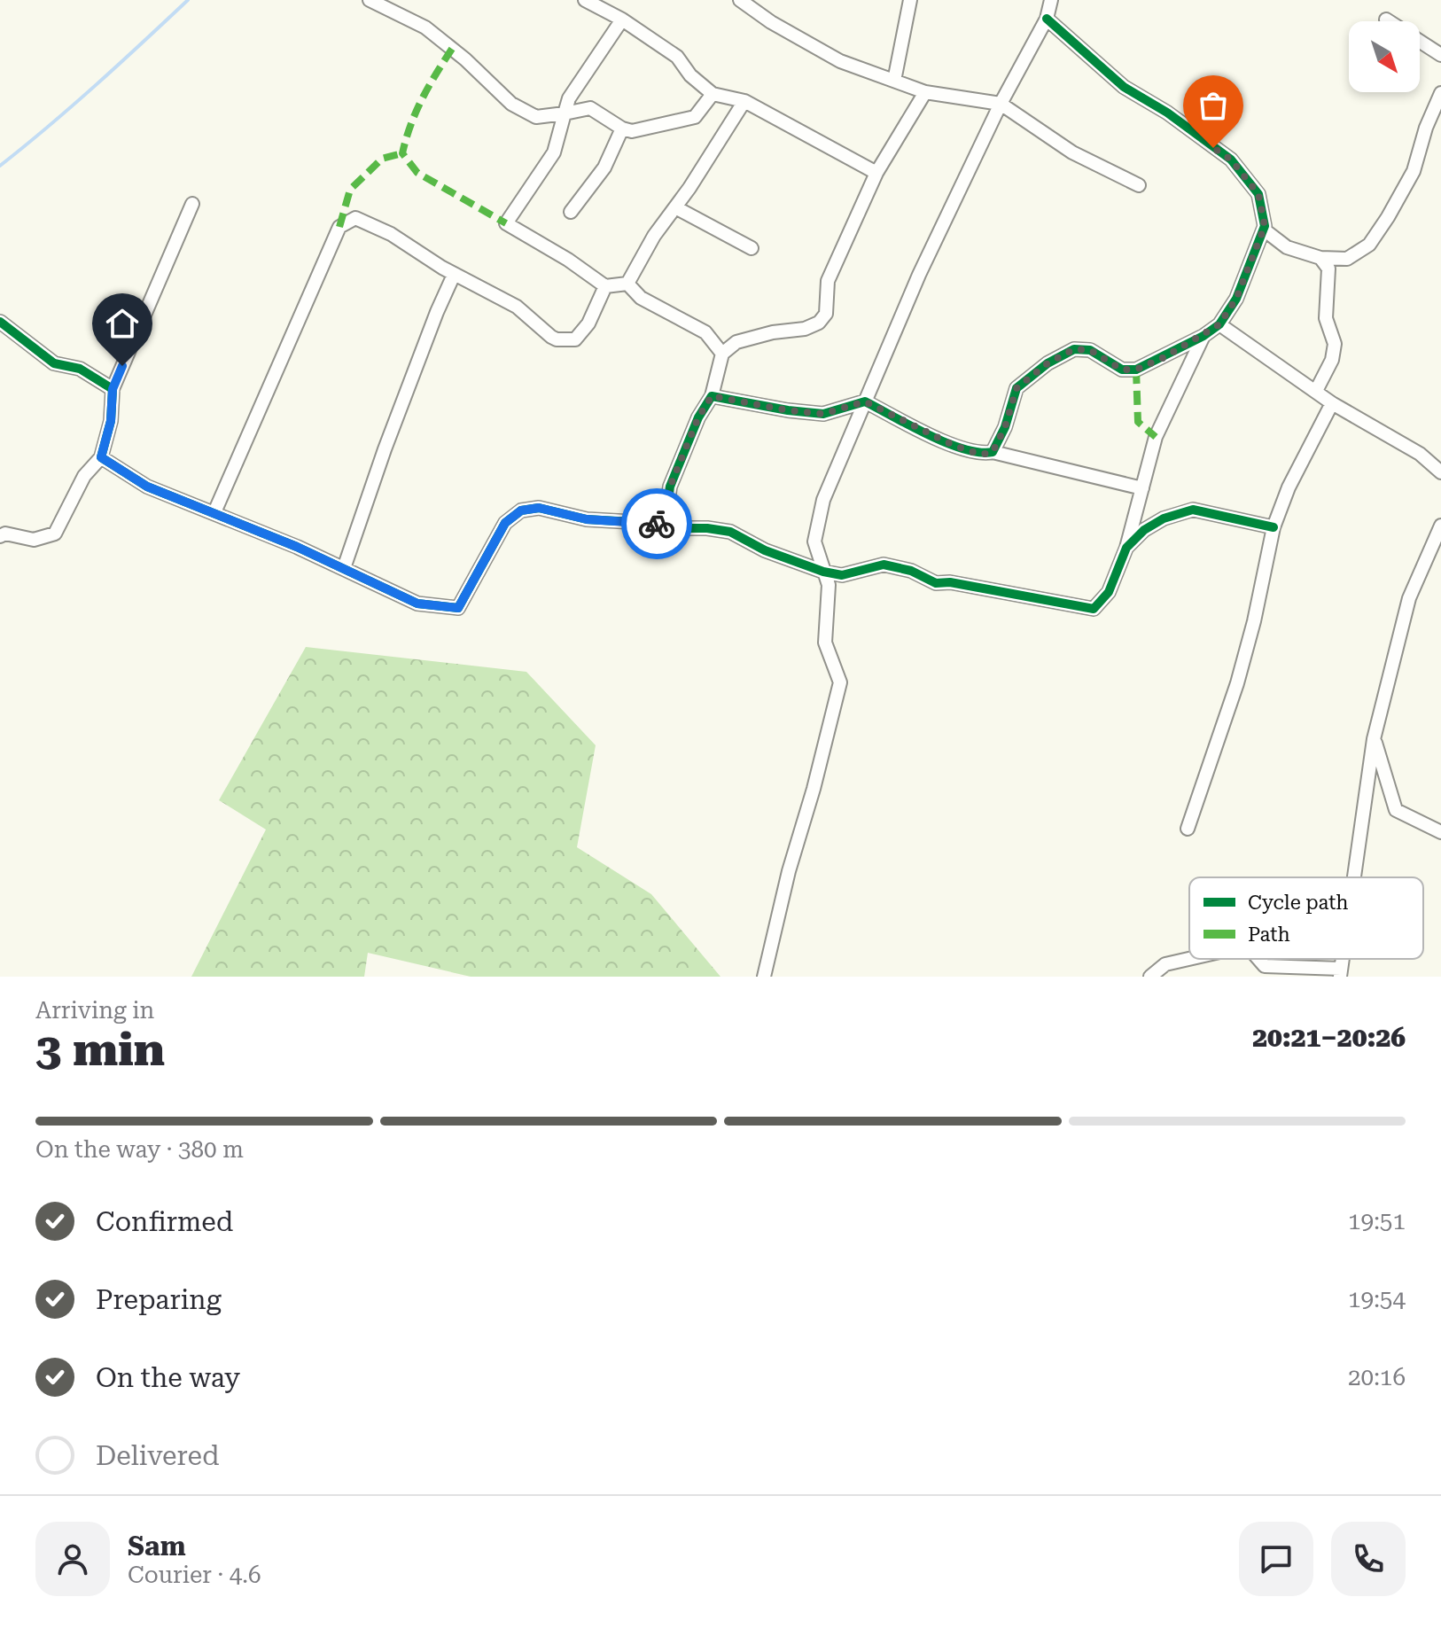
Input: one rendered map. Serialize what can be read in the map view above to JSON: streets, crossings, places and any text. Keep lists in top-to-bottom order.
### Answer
{
  "legend": ["Cycle path", "Path"],
  "north": "bottom right",
  "page": {
    "heading": ["3 min", "Arriving in", "20:21–20:26"],
    "panel": ["Sam", "Courier · 4.6"],
    "bar": "On the way · 380 m",
    "list": [
      ["Confirmed", "19:51"],
      ["Preparing", "19:54"],
      ["On the way", "20:16"],
      "Delivered"
    ]
  }
}
